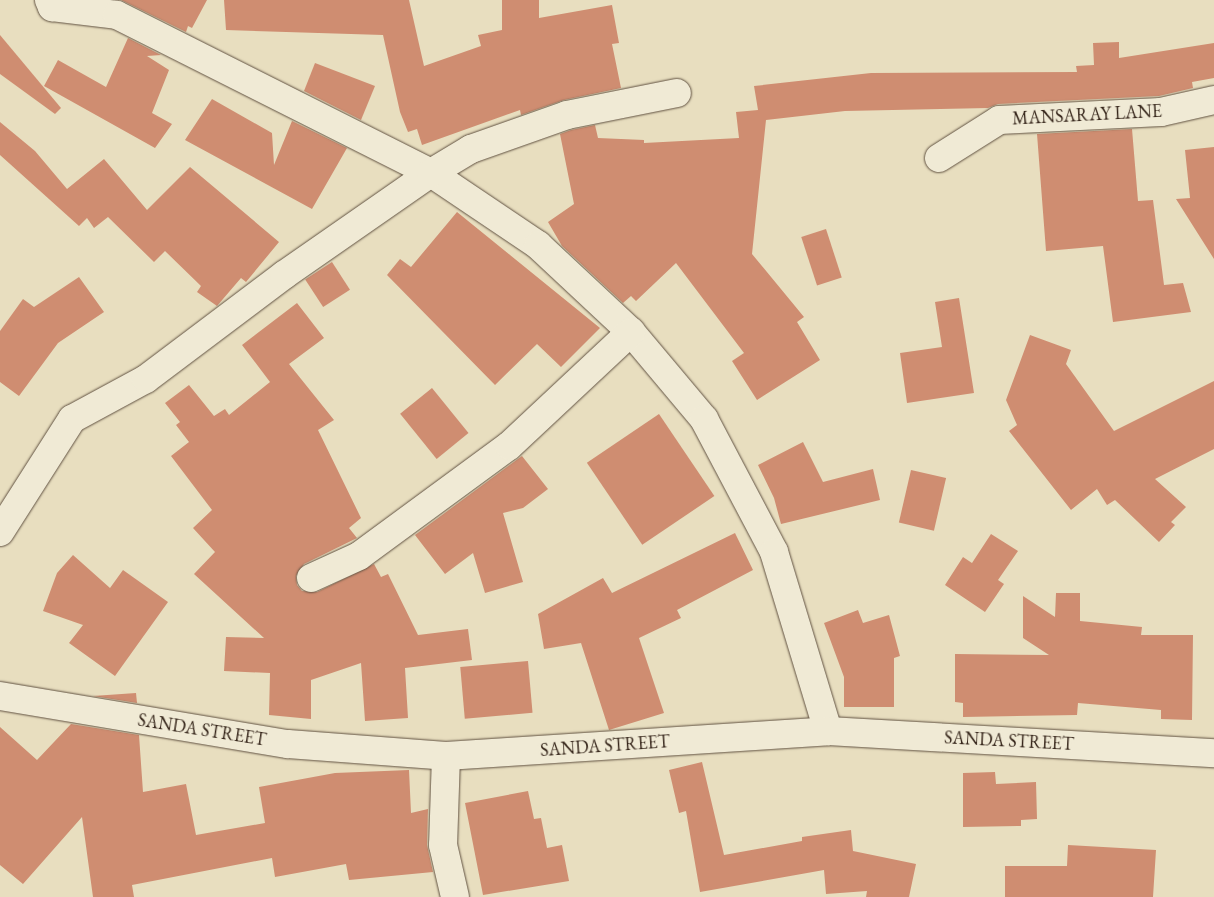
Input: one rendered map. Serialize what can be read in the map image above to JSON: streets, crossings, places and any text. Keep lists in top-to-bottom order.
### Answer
{
  "streets": {
    "street": ["MANSARAY LANE", "SANDA STREET"]
  }
}
